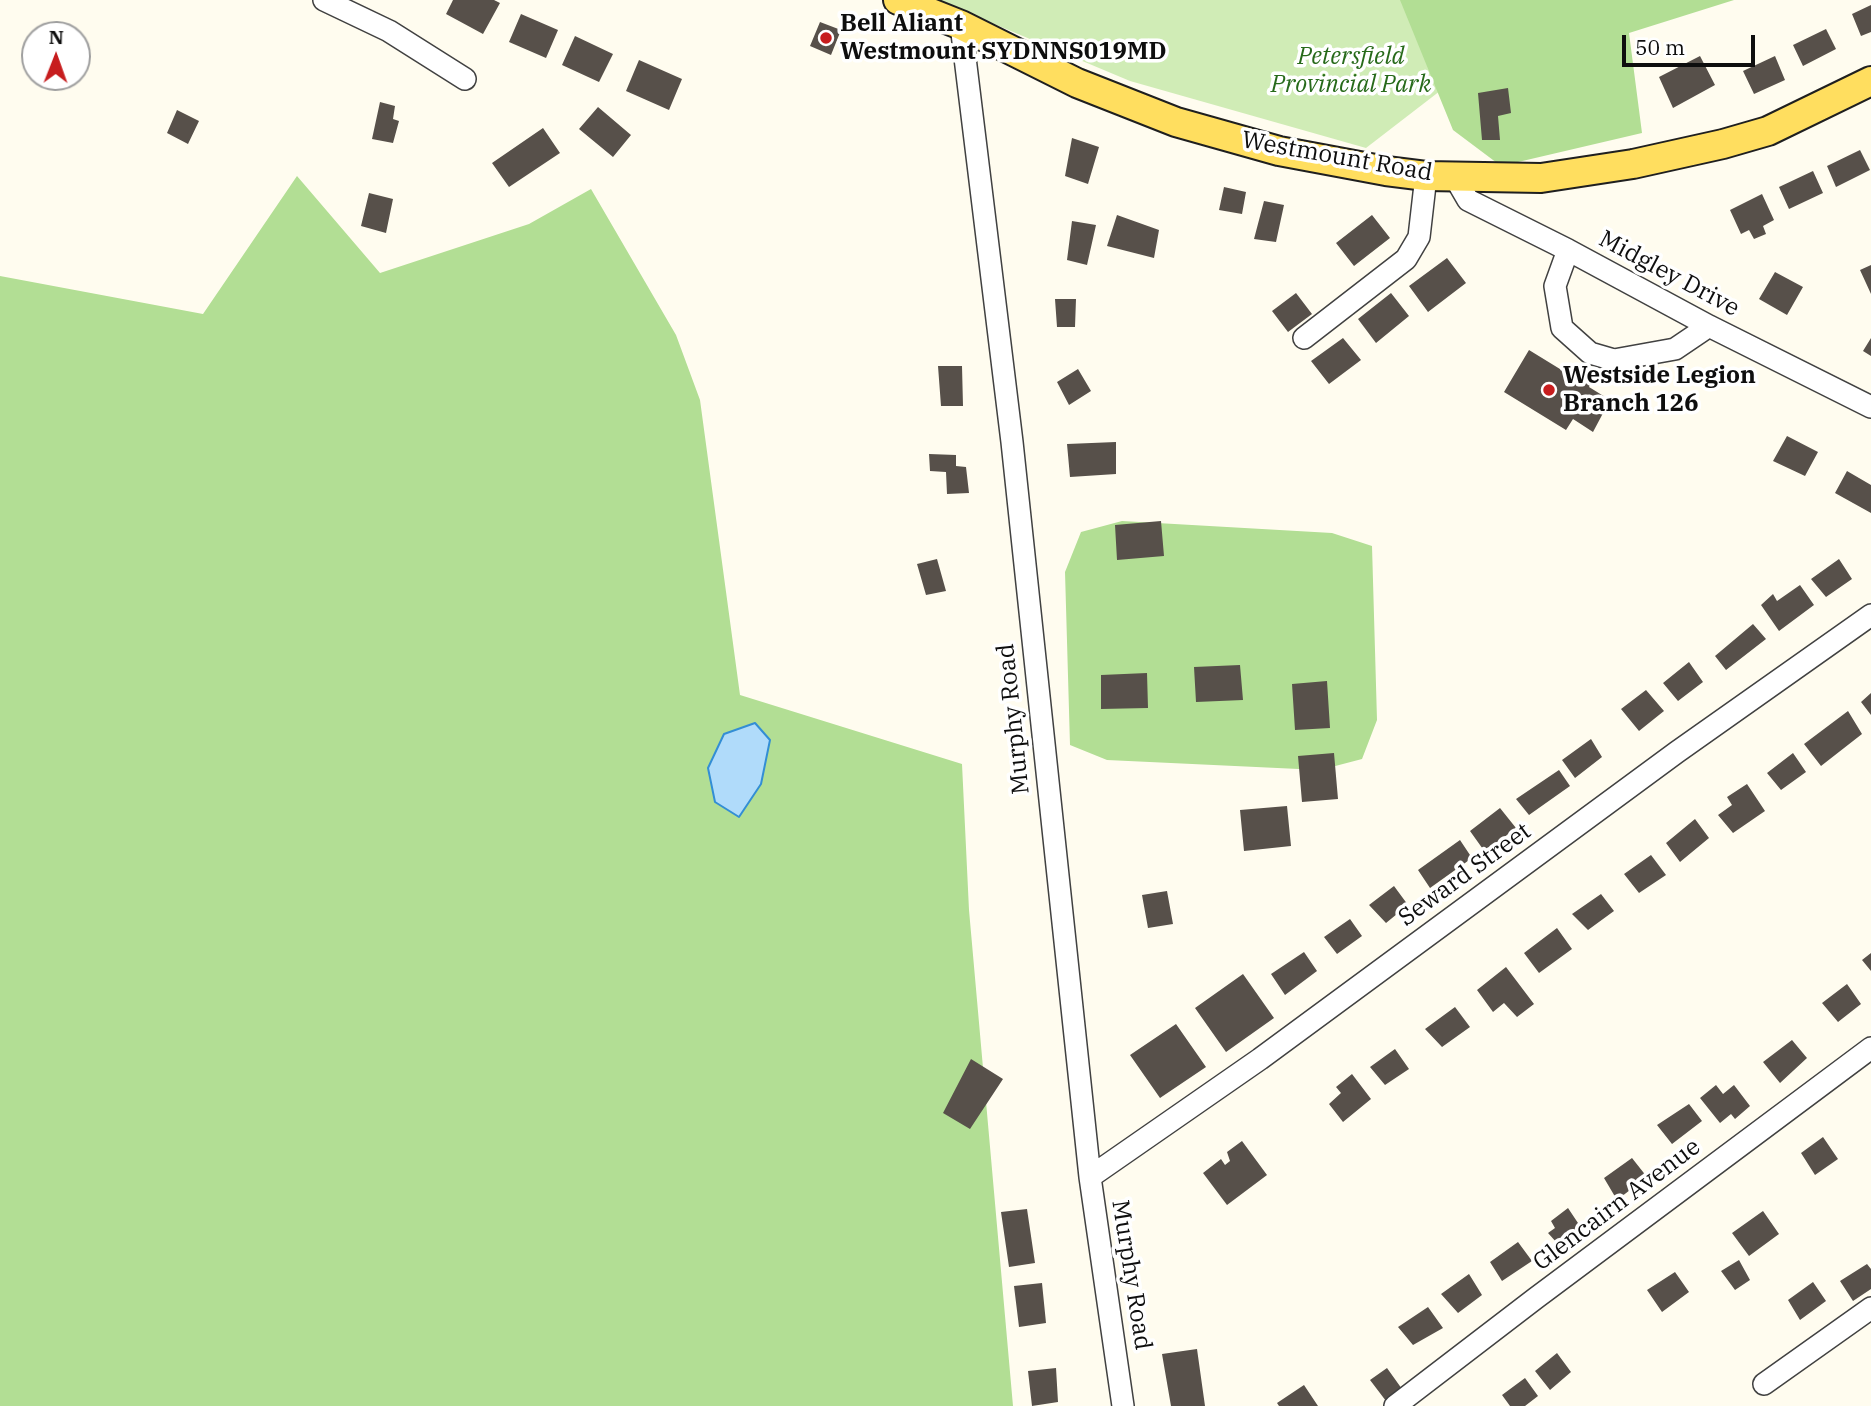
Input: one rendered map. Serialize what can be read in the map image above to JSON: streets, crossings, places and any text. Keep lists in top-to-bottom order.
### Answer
{
  "streets": {
    "main road": ["Westmount Road"],
    "street": [
      "Midgley Drive",
      "Murphy Road",
      "Seward Street",
      "Glencairn Avenue"
    ]
  },
  "crossings": [
    ["Westmount Road", "Midgley Drive"],
    ["Westmount Road", "Murphy Road"],
    ["Murphy Road", "Seward Street"]
  ],
  "parks": ["Petersfield Provincial Park"],
  "places": ["Bell Aliant Westmount SYDNNS019MD", "Westside Legion Branch 126"],
  "scale_bar": "50 m",
  "north": "top"
}
